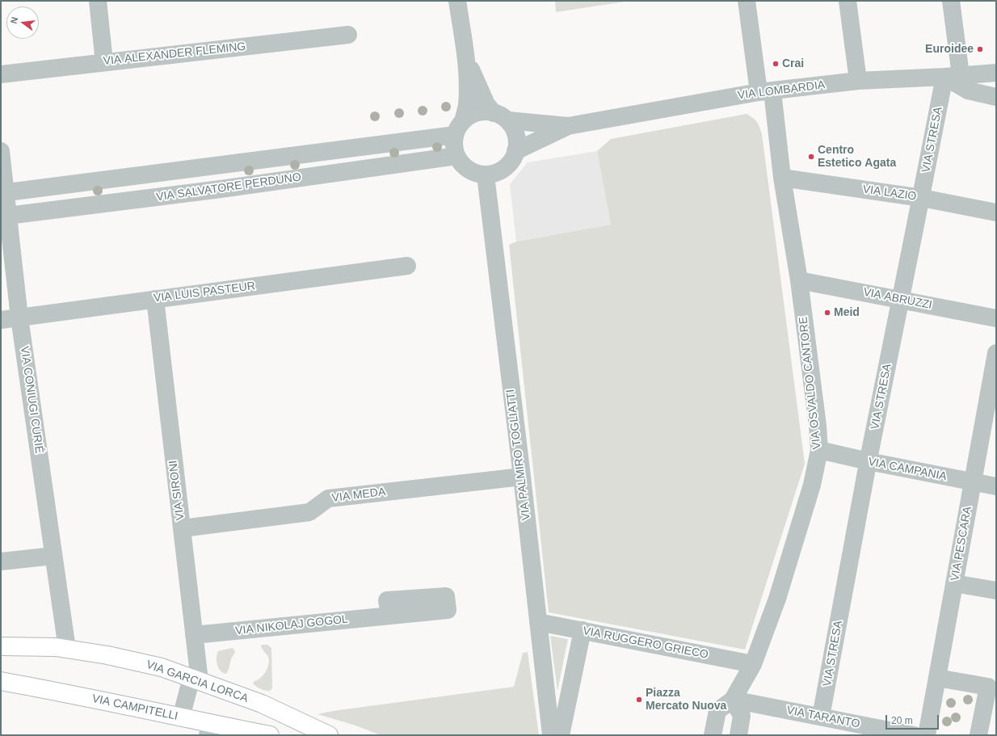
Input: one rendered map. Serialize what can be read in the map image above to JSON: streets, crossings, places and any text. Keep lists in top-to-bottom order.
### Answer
{
  "streets": {
    "street": [
      "VIA ALEXANDER FLEMING",
      "VIA LOMBARDIA",
      "VIA STRESA",
      "VIA SALVATORE PERDUNO",
      "VIA LAZIO",
      "VIA LUIS PASTEUR",
      "VIA ABRUZZI",
      "VIA OSVALDO CANTORE",
      "VIA CONIUGI CURIÉ",
      "VIA PALMIRO TOGLIATTI",
      "VIA CAMPANIA",
      "VIA SIRONI",
      "VIA MEDA",
      "VIA PESCARA",
      "VIA NIKOLAJ GOGOL",
      "VIA RUGGERO GRIECO",
      "VIA GARCIA LORCA",
      "VIA CAMPITELLI",
      "VIA TARANTO"
    ]
  },
  "crossings": [
    ["VIA LOMBARDIA", "VIA STRESA"],
    ["VIA LOMBARDIA", "VIA SALVATORE PERDUNO"],
    ["VIA LOMBARDIA", "VIA OSVALDO CANTORE"],
    ["VIA LOMBARDIA", "VIA PALMIRO TOGLIATTI"],
    ["VIA STRESA", "VIA LAZIO"],
    ["VIA STRESA", "VIA ABRUZZI"],
    ["VIA STRESA", "VIA CAMPANIA"],
    ["VIA STRESA", "VIA TARANTO"],
    ["VIA SALVATORE PERDUNO", "VIA CONIUGI CURIÉ"],
    ["VIA SALVATORE PERDUNO", "VIA PALMIRO TOGLIATTI"],
    ["VIA LAZIO", "VIA OSVALDO CANTORE"],
    ["VIA LUIS PASTEUR", "VIA CONIUGI CURIÉ"],
    ["VIA LUIS PASTEUR", "VIA SIRONI"],
    ["VIA ABRUZZI", "VIA OSVALDO CANTORE"],
    ["VIA OSVALDO CANTORE", "VIA CAMPANIA"],
    ["VIA OSVALDO CANTORE", "VIA RUGGERO GRIECO"],
    ["VIA OSVALDO CANTORE", "VIA TARANTO"],
    ["VIA CONIUGI CURIÉ", "VIA GARCIA LORCA"],
    ["VIA PALMIRO TOGLIATTI", "VIA MEDA"],
    ["VIA PALMIRO TOGLIATTI", "VIA RUGGERO GRIECO"],
    ["VIA CAMPANIA", "VIA PESCARA"],
    ["VIA SIRONI", "VIA MEDA"],
    ["VIA SIRONI", "VIA NIKOLAJ GOGOL"],
    ["VIA SIRONI", "VIA GARCIA LORCA"]
  ],
  "places": [
    "Euroidee",
    "Crai",
    "Centro Estetico Agata",
    "Meid",
    "Piazza Mercato Nuova"
  ],
  "scale_bar": "20 m",
  "north": "left"
}
